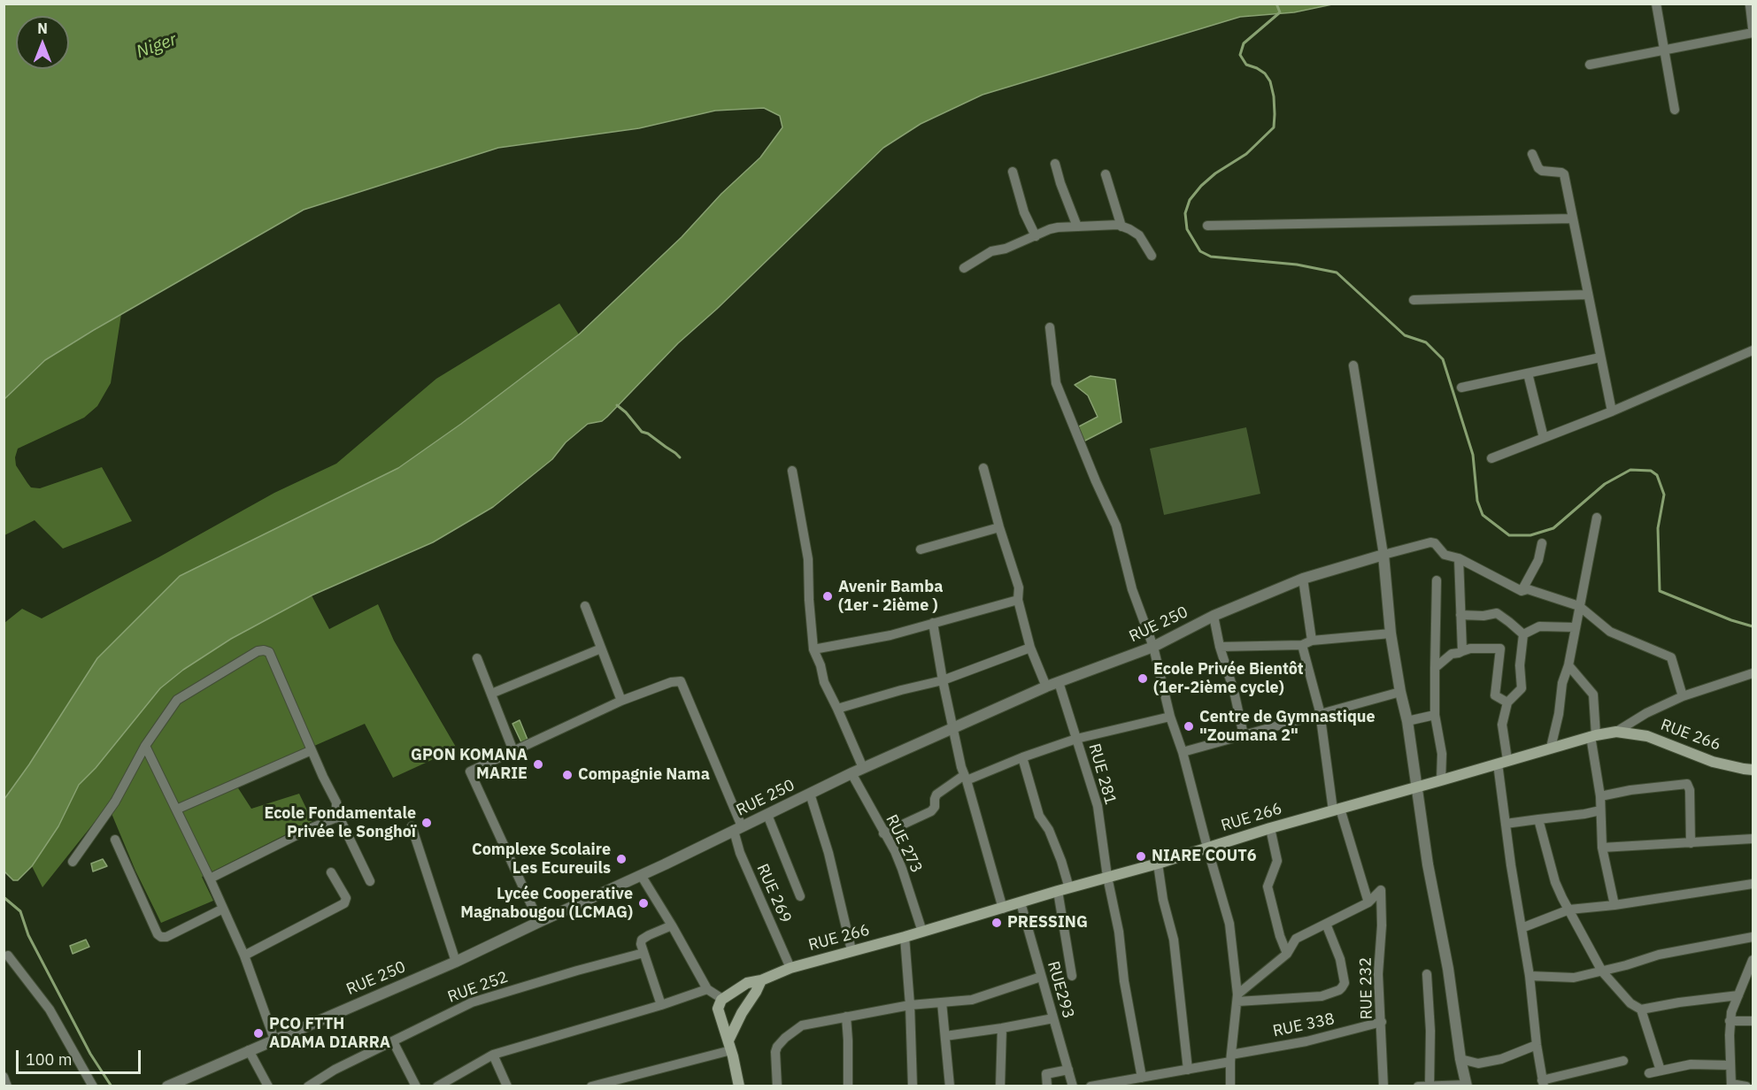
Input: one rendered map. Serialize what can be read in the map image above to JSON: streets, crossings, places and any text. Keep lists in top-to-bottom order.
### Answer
{
  "streets": {
    "main road": ["RUE 266"],
    "street": [
      "RUE 250",
      "RUE 281",
      "RUE 273",
      "RUE 269",
      "RUE 252",
      "RUE 232",
      "RUE293",
      "RUE 338"
    ]
  },
  "crossings": [
    ["RUE 250", "RUE 281"],
    ["RUE 250", "RUE 273"],
    ["RUE 250", "RUE 269"],
    ["RUE 266", "RUE 281"],
    ["RUE 266", "RUE 273"],
    ["RUE 266", "RUE 269"],
    ["RUE 266", "RUE293"],
    ["RUE 281", "RUE 338"],
    ["RUE 232", "RUE 338"]
  ],
  "water": ["Niger"],
  "places": [
    "Avenir Bamba (1er - 2ième )",
    "Ecole Privée Bientôt (1er-2ième cycle)",
    "Centre de Gymnastique \"Zoumana 2\"",
    "GPON KOMANA MARIE",
    "Compagnie Nama",
    "Ecole Fondamentale Privée le Songhoï",
    "NIARE COUT6",
    "Complexe Scolaire Les Ecureuils",
    "Lycée Cooperative Magnabougou (LCMAG)",
    "PRESSING",
    "PCO FTTH ADAMA DIARRA"
  ],
  "scale_bar": "100 m",
  "north": "top"
}
